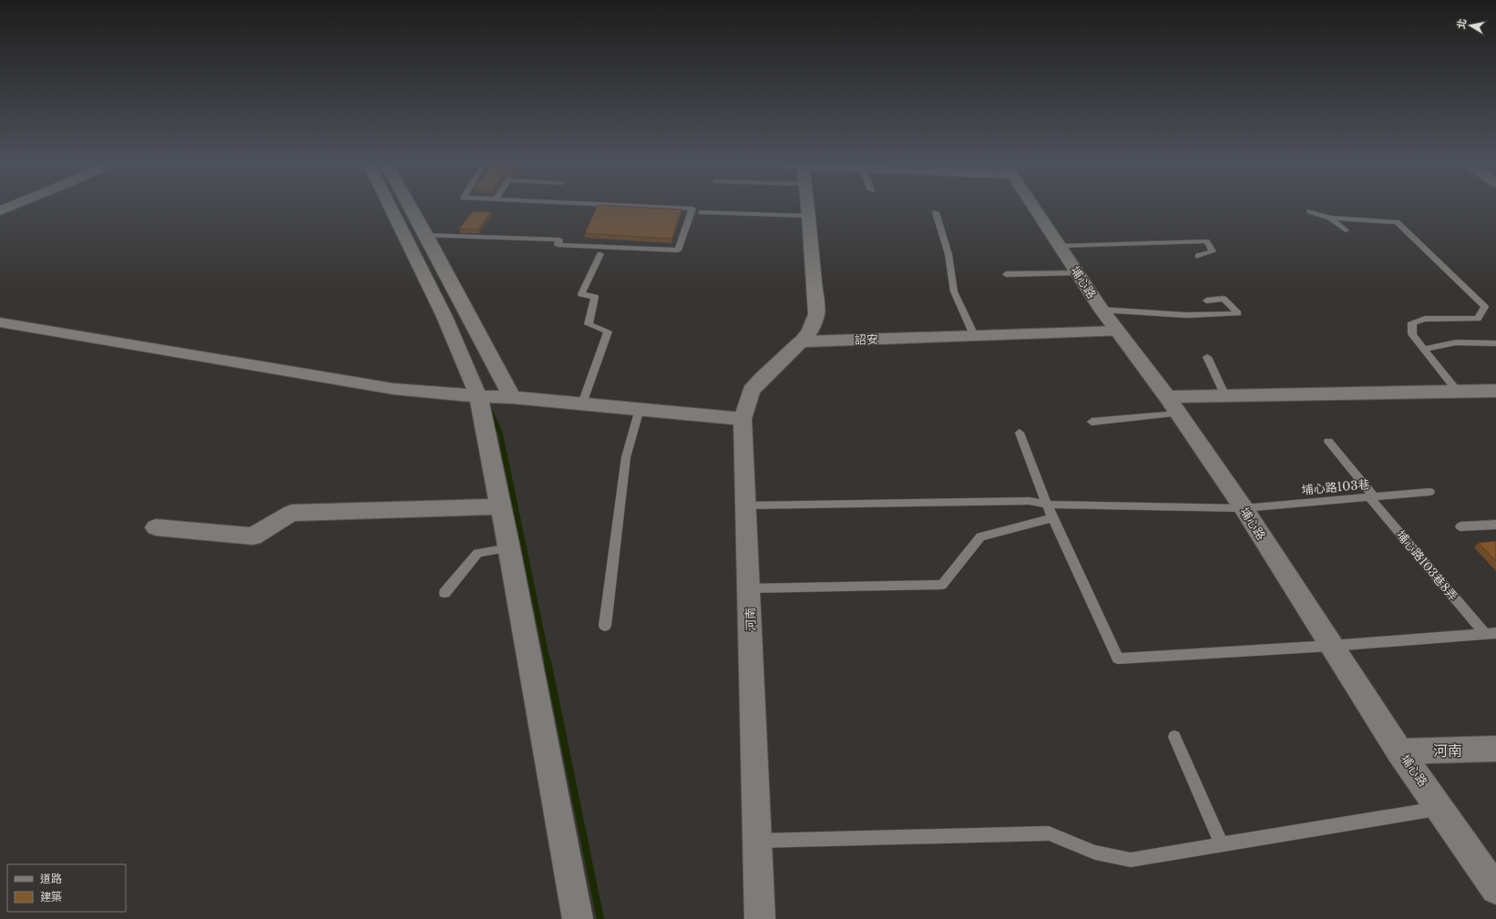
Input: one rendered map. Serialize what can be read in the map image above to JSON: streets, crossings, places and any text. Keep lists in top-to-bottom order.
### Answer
{
  "streets": {
    "street": ["埔心路", "詔安", "河南"],
    "lane": ["埔心路103巷", "埔心路103巷8弄"]
  },
  "crossings": [
    ["埔心路", "詔安"],
    ["埔心路", "埔心路103巷"],
    ["埔心路", "河南"],
    ["詔安", "河南"],
    ["埔心路103巷", "埔心路103巷8弄"],
    ["埔心路103巷", "河南"]
  ],
  "legend": ["道路", "建築"],
  "north": "left"
}
